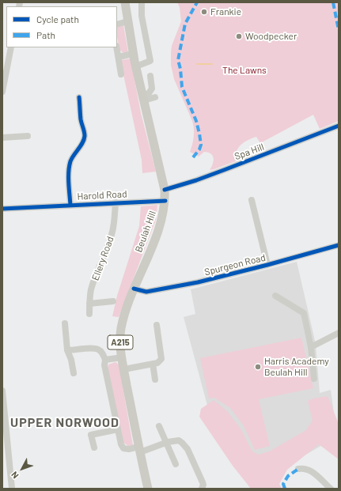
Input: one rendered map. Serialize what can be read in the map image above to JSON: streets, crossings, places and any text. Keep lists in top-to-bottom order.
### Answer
{
  "streets": {
    "main road": ["Beulah Hill", "A215"],
    "street": [
      "Spa Hill",
      "Harold Road",
      "Ellery Road",
      "Spurgeon Road"
    ]
  },
  "crossings": [
    ["Spa Hill", "Beulah Hill"],
    ["Harold Road", "Beulah Hill"],
    ["Harold Road", "Ellery Road"],
    ["Beulah Hill", "Spurgeon Road"]
  ],
  "districts": ["UPPER NORWOOD"],
  "parks": ["The Lawns"],
  "places": ["Frankie", "Woodpecker", "Harris Academy Beulah Hill"],
  "legend": ["Cycle path", "Path"],
  "north": "bottom left"
}
